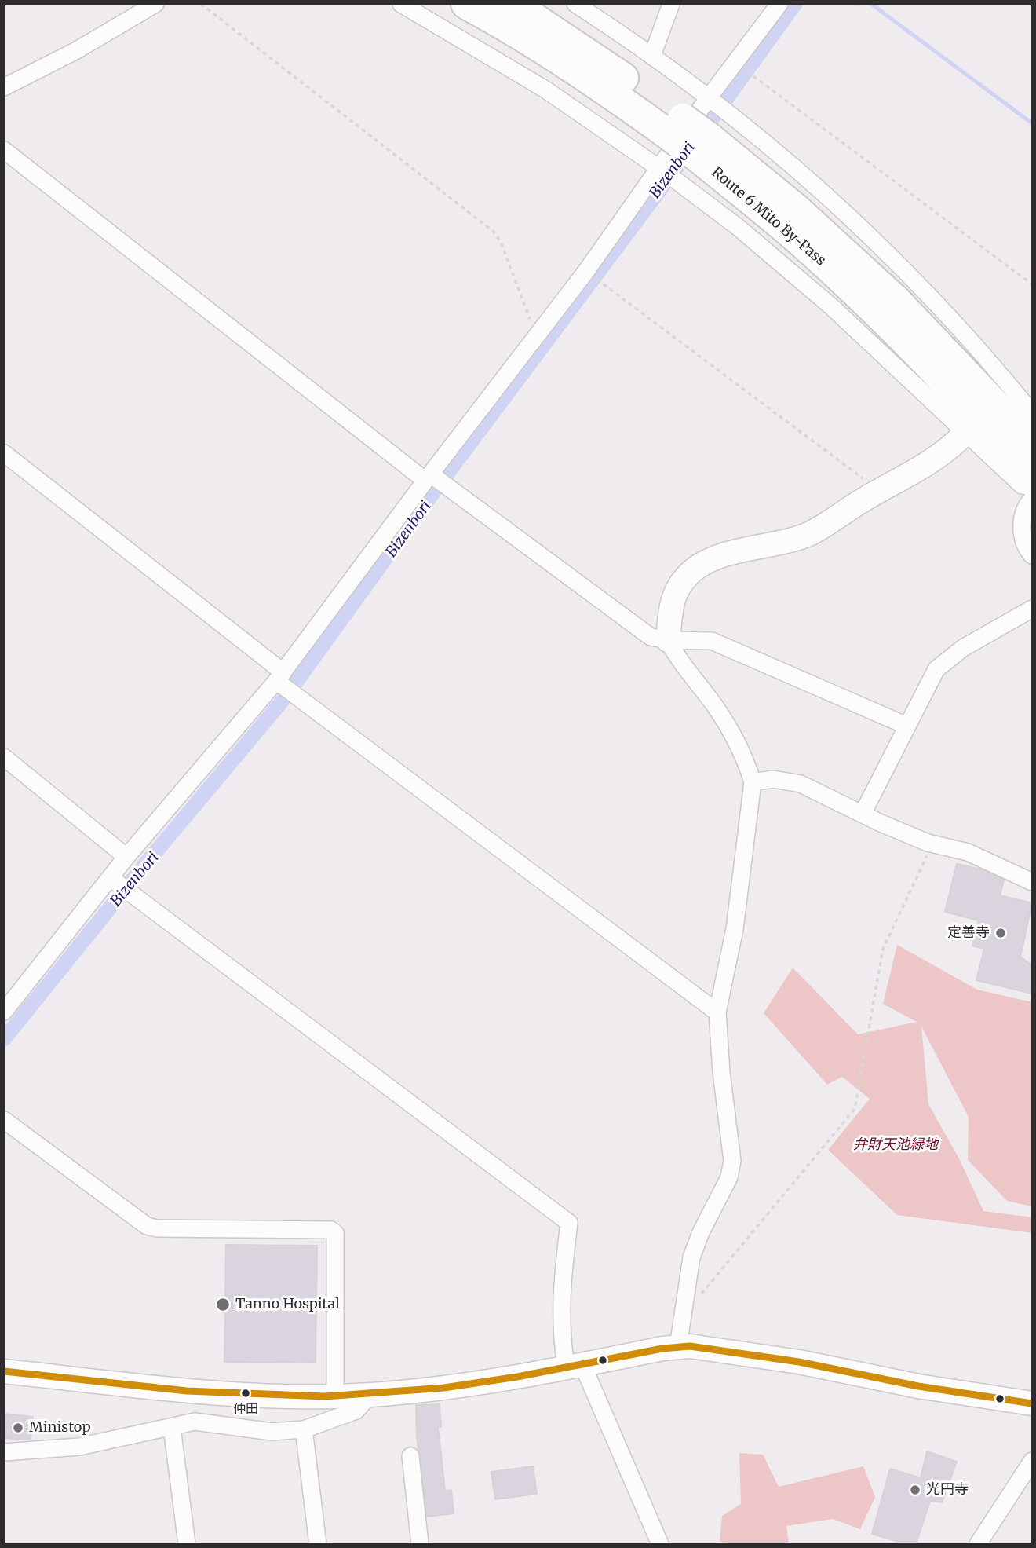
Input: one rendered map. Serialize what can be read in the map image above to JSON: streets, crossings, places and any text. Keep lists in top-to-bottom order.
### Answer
{
  "streets": {
    "highway": ["Route 6 Mito By-Pass"]
  },
  "water": ["Bizenbori"],
  "parks": ["弁財天池緑地"],
  "places": [
    "定善寺",
    "Tanno Hospital",
    "仲田",
    "Ministop",
    "光円寺"
  ]
}
